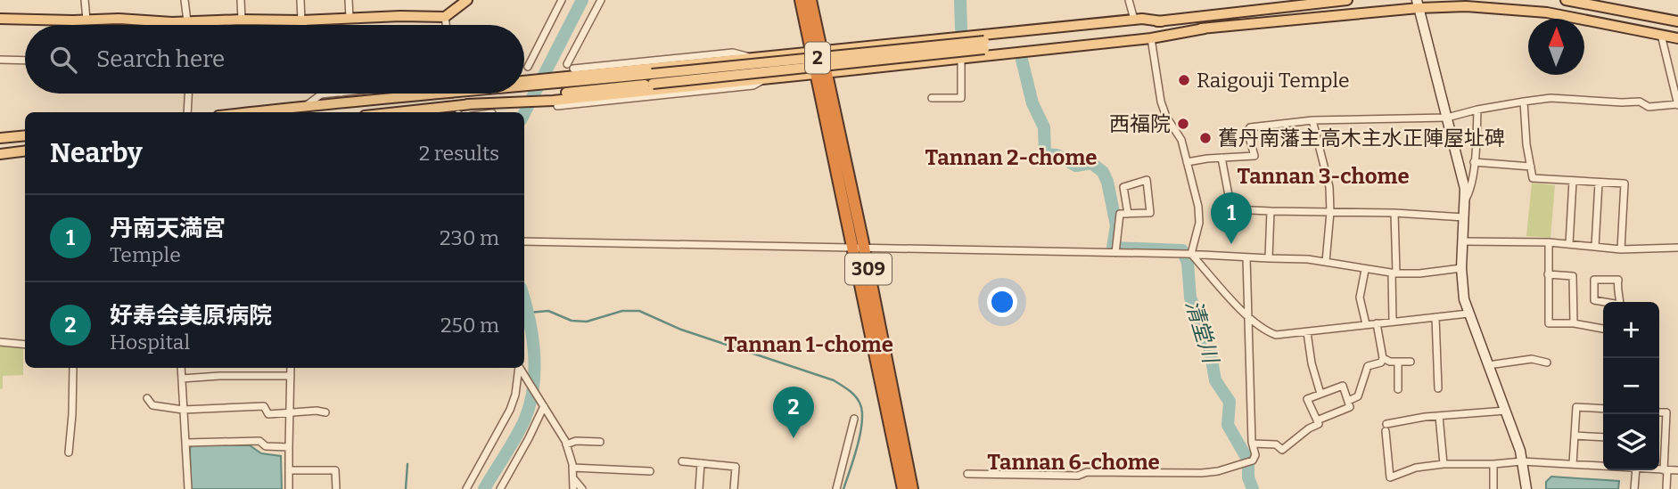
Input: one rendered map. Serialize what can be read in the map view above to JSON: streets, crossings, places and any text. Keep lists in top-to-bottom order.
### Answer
{
  "streets": {
    "highway": ["309"],
    "main road": ["2"]
  },
  "districts": [
    "Tannan 2-chome",
    "Tannan 3-chome",
    "Tannan 1-chome",
    "Tannan 6-chome"
  ],
  "water": ["清堂川"],
  "places": ["Raigouji Temple", "西福院", "舊丹南藩主高木主水正陣屋址碑"],
  "north": "top",
  "page": {
    "search": "Search here",
    "heading": ["Nearby", "2 results"],
    "pins": ["1", "2"],
    "list": [
      {
        "mark": "1",
        "name": "丹南天満宮",
        "note": "Temple",
        "value": "230 m"
      },
      {
        "mark": "2",
        "name": "好寿会美原病院",
        "note": "Hospital",
        "value": "250 m"
      }
    ],
    "map_buttons": ["+", "−"]
  }
}
